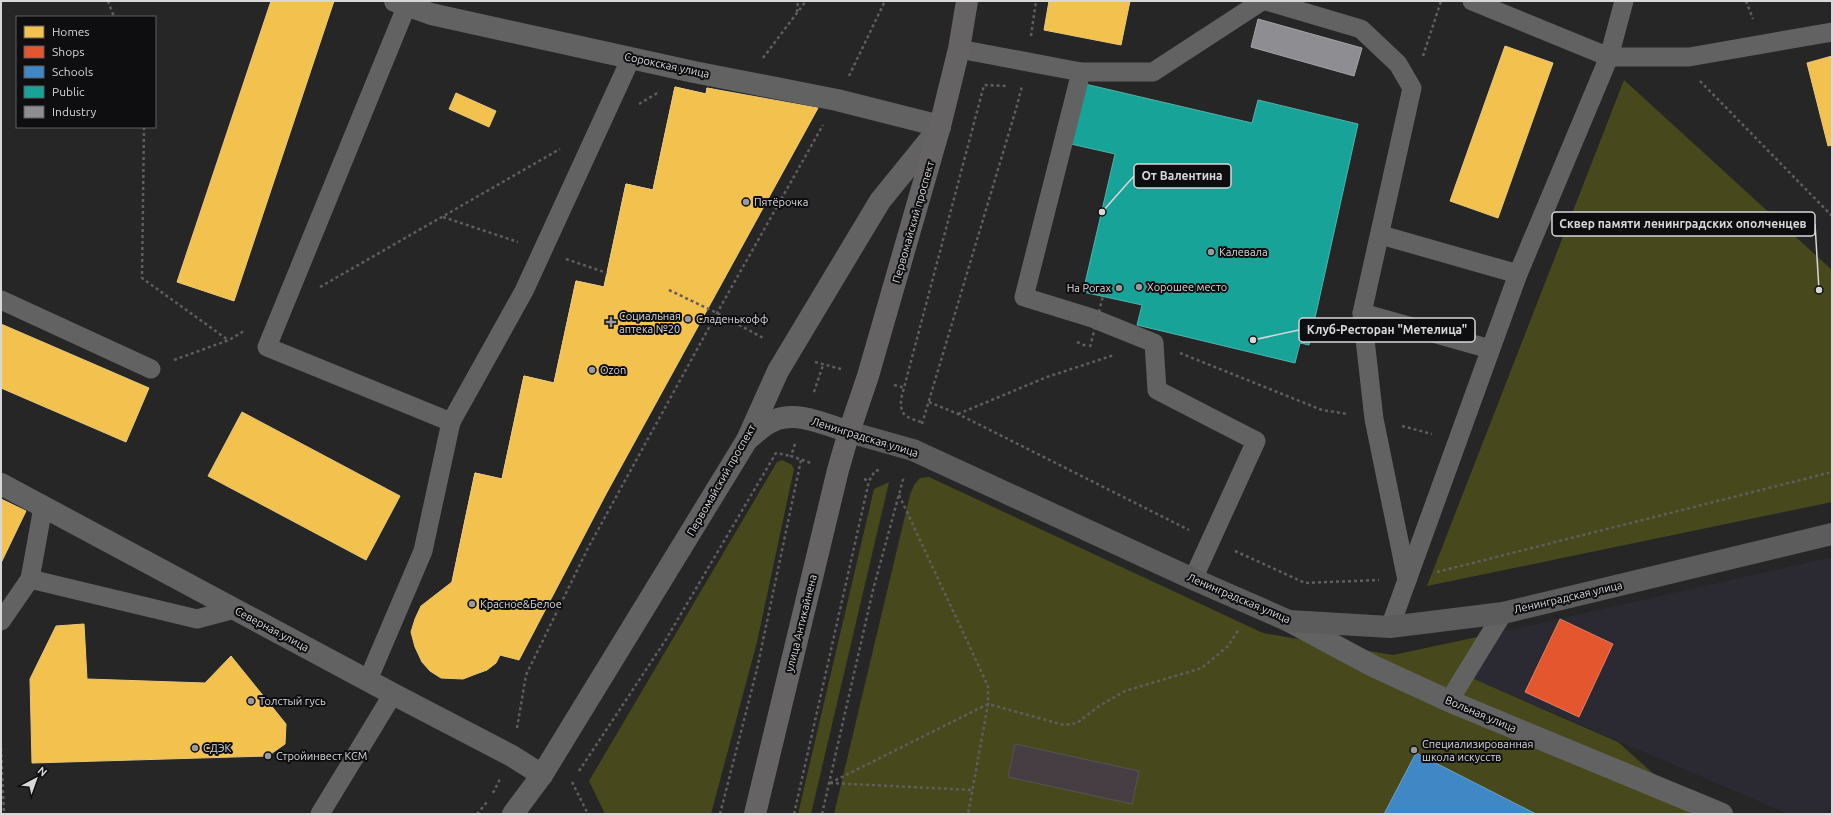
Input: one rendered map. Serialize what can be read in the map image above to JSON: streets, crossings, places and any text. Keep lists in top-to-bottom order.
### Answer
{
  "streets": {
    "main road": ["Первомайский проспект", "Ленинградская улица", "улица Антикайнена"],
    "street": ["Сорокская улица", "Северная улица", "Вольная улица"]
  },
  "crossings": [
    ["Сорокская улица", "Первомайский проспект"],
    ["Первомайский проспект", "Ленинградская улица"],
    ["Первомайский проспект", "улица Антикайнена"],
    ["Первомайский проспект", "Северная улица"],
    ["Ленинградская улица", "улица Антикайнена"],
    ["Ленинградская улица", "Вольная улица"]
  ],
  "places": {
    "other": [
      "Пятёрочка",
      "От Валентина",
      "Калевала",
      "Хорошее место",
      "На Рогах",
      "Сквер памяти ленинградских ополченцев",
      "Сладенькофф",
      "Клуб-Ресторан \"Метелица\"",
      "Ozon",
      "Красное&Белое",
      "Толстый гусь",
      "СДЭК",
      "Специализированная школа искусств",
      "Стройинвест КСМ"
    ],
    "health": ["Социальная аптека №20"]
  },
  "legend": [
    "Homes",
    "Shops",
    "Schools",
    "Public",
    "Industry"
  ],
  "north": "top right"
}
